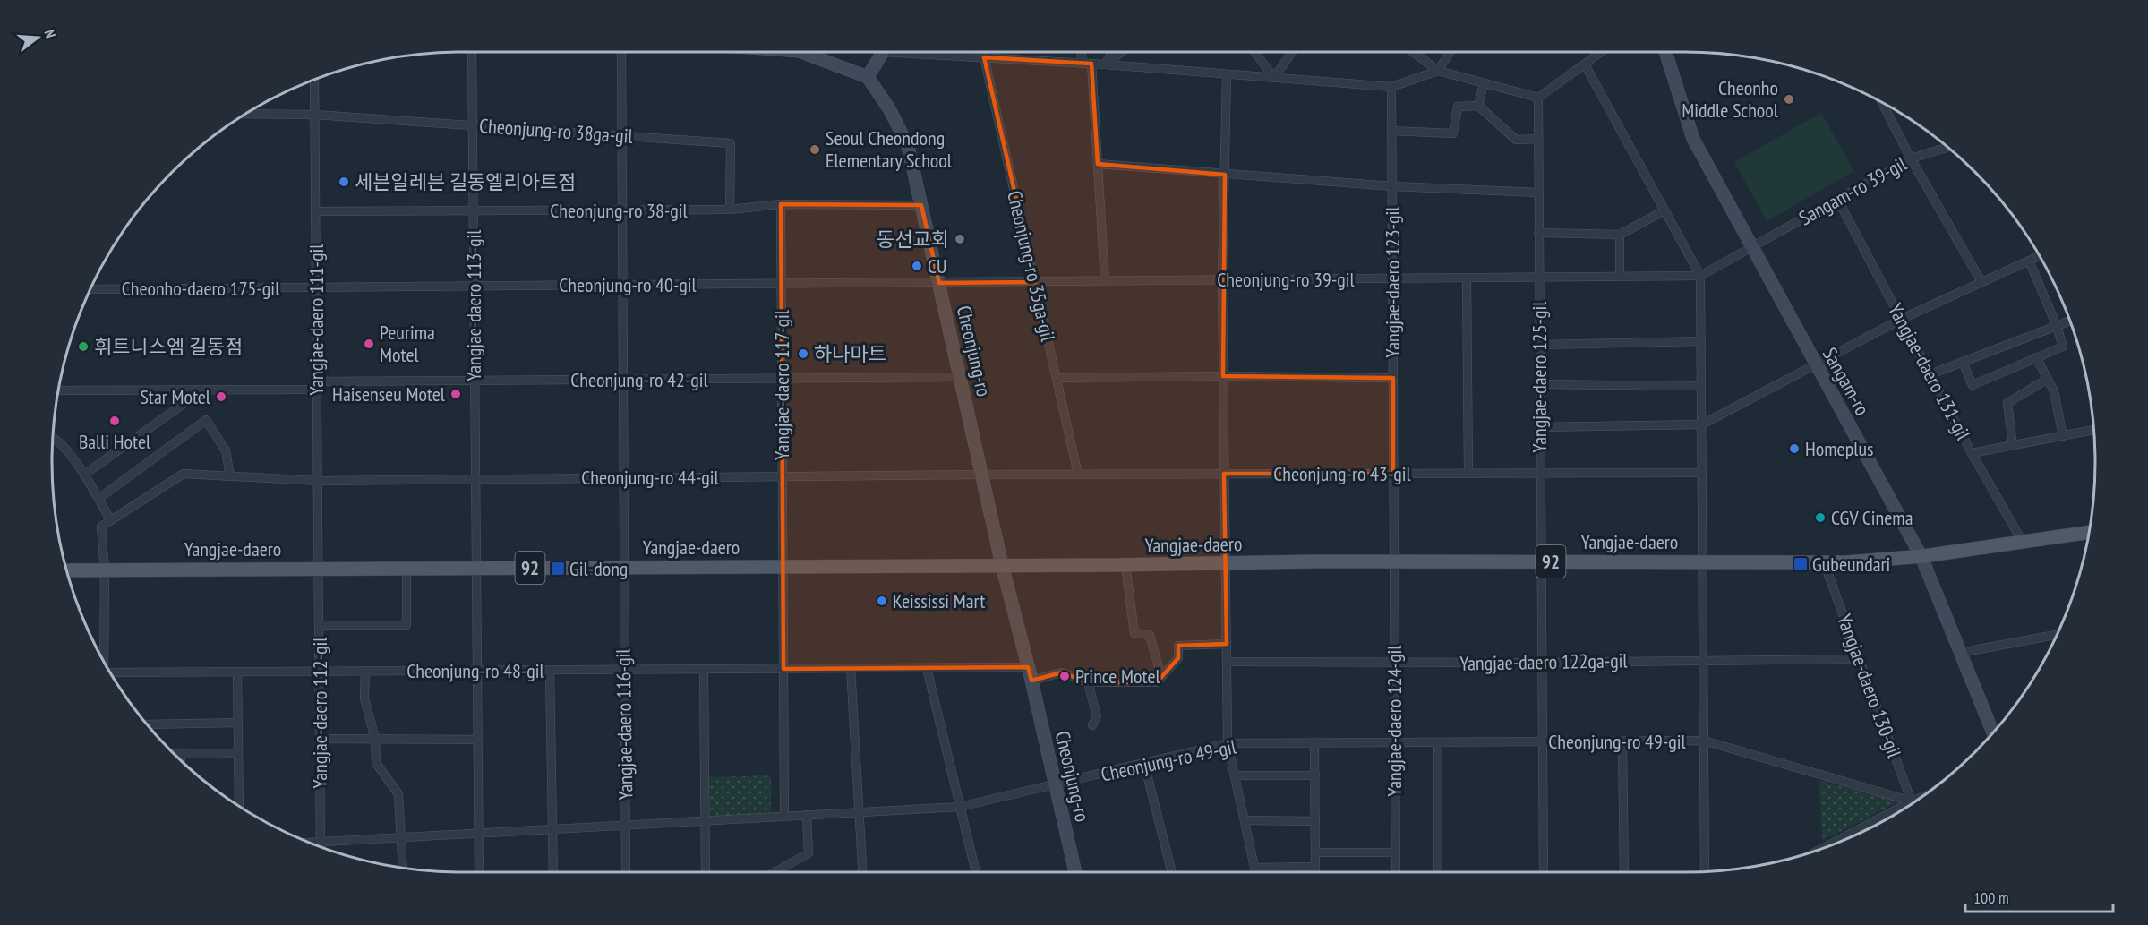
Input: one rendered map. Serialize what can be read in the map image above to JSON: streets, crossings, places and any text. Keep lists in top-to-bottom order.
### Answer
{
  "streets": {
    "main road": [
      "Cheonjung-ro",
      "Sangam-ro",
      "Yangjae-daero",
      "92"
    ],
    "street": [
      "Cheonjung-ro 38ga-gil",
      "Sangam-ro 39-gil",
      "Cheonjung-ro 38-gil",
      "Cheonjung-ro 35ga-gil",
      "Cheonjung-ro 39-gil",
      "Yangjae-daero 123-gil",
      "Cheonjung-ro 40-gil",
      "Cheonho-daero 175-gil",
      "Yangjae-daero 113-gil",
      "Yangjae-daero 111-gil",
      "Yangjae-daero 131-gil",
      "Yangjae-daero 125-gil",
      "Cheonjung-ro 42-gil",
      "Yangjae-daero 117-gil",
      "Cheonjung-ro 43-gil",
      "Cheonjung-ro 44-gil",
      "Yangjae-daero 122ga-gil",
      "Cheonjung-ro 48-gil",
      "Yangjae-daero 130-gil",
      "Yangjae-daero 112-gil",
      "Yangjae-daero 124-gil",
      "Yangjae-daero 116-gil",
      "Cheonjung-ro 49-gil"
    ]
  },
  "crossings": [
    ["Cheonjung-ro 38ga-gil", "Cheonjung-ro 38-gil"],
    ["Cheonjung-ro 38ga-gil", "Yangjae-daero 113-gil"],
    ["Cheonjung-ro 38ga-gil", "Yangjae-daero 111-gil"],
    ["Cheonjung-ro 38ga-gil", "Yangjae-daero 116-gil"],
    ["Sangam-ro 39-gil", "Cheonjung-ro 39-gil"],
    ["Sangam-ro 39-gil", "Yangjae-daero 131-gil"],
    ["Sangam-ro 39-gil", "Sangam-ro"],
    ["Cheonjung-ro 38-gil", "Yangjae-daero 113-gil"],
    ["Cheonjung-ro 38-gil", "Yangjae-daero 111-gil"],
    ["Cheonjung-ro 38-gil", "Cheonjung-ro"],
    ["Cheonjung-ro 38-gil", "Yangjae-daero 117-gil"],
    ["Cheonjung-ro 38-gil", "Yangjae-daero 116-gil"],
    ["Cheonjung-ro 35ga-gil", "Cheonjung-ro 39-gil"],
    ["Cheonjung-ro 35ga-gil", "Yangjae-daero 123-gil"],
    ["Cheonjung-ro 35ga-gil", "Cheonjung-ro 43-gil"],
    ["Cheonjung-ro 39-gil", "Yangjae-daero 123-gil"],
    ["Cheonjung-ro 39-gil", "Cheonjung-ro 40-gil"],
    ["Cheonjung-ro 39-gil", "Cheonjung-ro"],
    ["Cheonjung-ro 39-gil", "Yangjae-daero 125-gil"],
    ["Cheonjung-ro 39-gil", "Sangam-ro"],
    ["Yangjae-daero 123-gil", "Cheonjung-ro 43-gil"],
    ["Yangjae-daero 123-gil", "Yangjae-daero"],
    ["Yangjae-daero 123-gil", "Yangjae-daero 124-gil"],
    ["Cheonjung-ro 40-gil", "Cheonho-daero 175-gil"],
    ["Cheonjung-ro 40-gil", "Yangjae-daero 113-gil"],
    ["Cheonjung-ro 40-gil", "Yangjae-daero 111-gil"],
    ["Cheonjung-ro 40-gil", "Cheonjung-ro"],
    ["Cheonjung-ro 40-gil", "Yangjae-daero 117-gil"],
    ["Cheonjung-ro 40-gil", "Yangjae-daero 116-gil"],
    ["Cheonho-daero 175-gil", "Yangjae-daero 111-gil"],
    ["Yangjae-daero 113-gil", "Cheonjung-ro 42-gil"],
    ["Yangjae-daero 113-gil", "Cheonjung-ro 44-gil"],
    ["Yangjae-daero 113-gil", "Yangjae-daero"],
    ["Yangjae-daero 113-gil", "Cheonjung-ro 48-gil"],
    ["Yangjae-daero 113-gil", "Cheonjung-ro 49-gil"],
    ["Yangjae-daero 111-gil", "Cheonjung-ro 42-gil"],
    ["Yangjae-daero 111-gil", "Cheonjung-ro 44-gil"],
    ["Yangjae-daero 111-gil", "Yangjae-daero"],
    ["Yangjae-daero 111-gil", "Yangjae-daero 112-gil"],
    ["Cheonjung-ro", "Cheonjung-ro 42-gil"],
    ["Cheonjung-ro", "Cheonjung-ro 43-gil"],
    ["Cheonjung-ro", "Cheonjung-ro 44-gil"],
    ["Cheonjung-ro", "Yangjae-daero"],
    ["Cheonjung-ro", "Cheonjung-ro 48-gil"],
    ["Cheonjung-ro", "Cheonjung-ro 49-gil"],
    ["Yangjae-daero 131-gil", "Yangjae-daero"],
    ["Yangjae-daero 125-gil", "Cheonjung-ro 43-gil"],
    ["Yangjae-daero 125-gil", "Yangjae-daero"],
    ["Yangjae-daero 125-gil", "Yangjae-daero 122ga-gil"],
    ["Yangjae-daero 125-gil", "Cheonjung-ro 49-gil"],
    ["Cheonjung-ro 42-gil", "Yangjae-daero 117-gil"],
    ["Cheonjung-ro 42-gil", "Yangjae-daero 116-gil"],
    ["Sangam-ro", "Yangjae-daero"],
    ["Yangjae-daero 117-gil", "Cheonjung-ro 44-gil"],
    ["Yangjae-daero 117-gil", "Yangjae-daero"],
    ["Cheonjung-ro 43-gil", "Cheonjung-ro 44-gil"],
    ["Cheonjung-ro 44-gil", "Yangjae-daero 116-gil"],
    ["Yangjae-daero", "Yangjae-daero 130-gil"],
    ["Yangjae-daero", "Yangjae-daero 112-gil"],
    ["Yangjae-daero", "Yangjae-daero 124-gil"],
    ["Yangjae-daero", "Yangjae-daero 116-gil"],
    ["Yangjae-daero 122ga-gil", "Yangjae-daero 130-gil"],
    ["Yangjae-daero 122ga-gil", "Yangjae-daero 124-gil"],
    ["Cheonjung-ro 48-gil", "Yangjae-daero 112-gil"],
    ["Cheonjung-ro 48-gil", "Yangjae-daero 116-gil"],
    ["Yangjae-daero 112-gil", "Cheonjung-ro 49-gil"],
    ["Yangjae-daero 124-gil", "Cheonjung-ro 49-gil"],
    ["Yangjae-daero 116-gil", "Cheonjung-ro 49-gil"]
  ],
  "places": {
    "other": [
      "Cheonho Middle School",
      "Seoul Cheondong Elementary School",
      "세븐일레븐 길동엘리아트점",
      "동선교회",
      "CU",
      "Peurima Motel",
      "휘트니스엠 길동점",
      "하나마트",
      "Haisenseu Motel",
      "Star Motel",
      "Balli Hotel",
      "Homeplus",
      "CGV Cinema",
      "Keississi Mart",
      "Prince Motel"
    ],
    "transit": ["Gubeundari", "Gil-dong"]
  },
  "scale_bar": "100 m",
  "north": "right"
}
